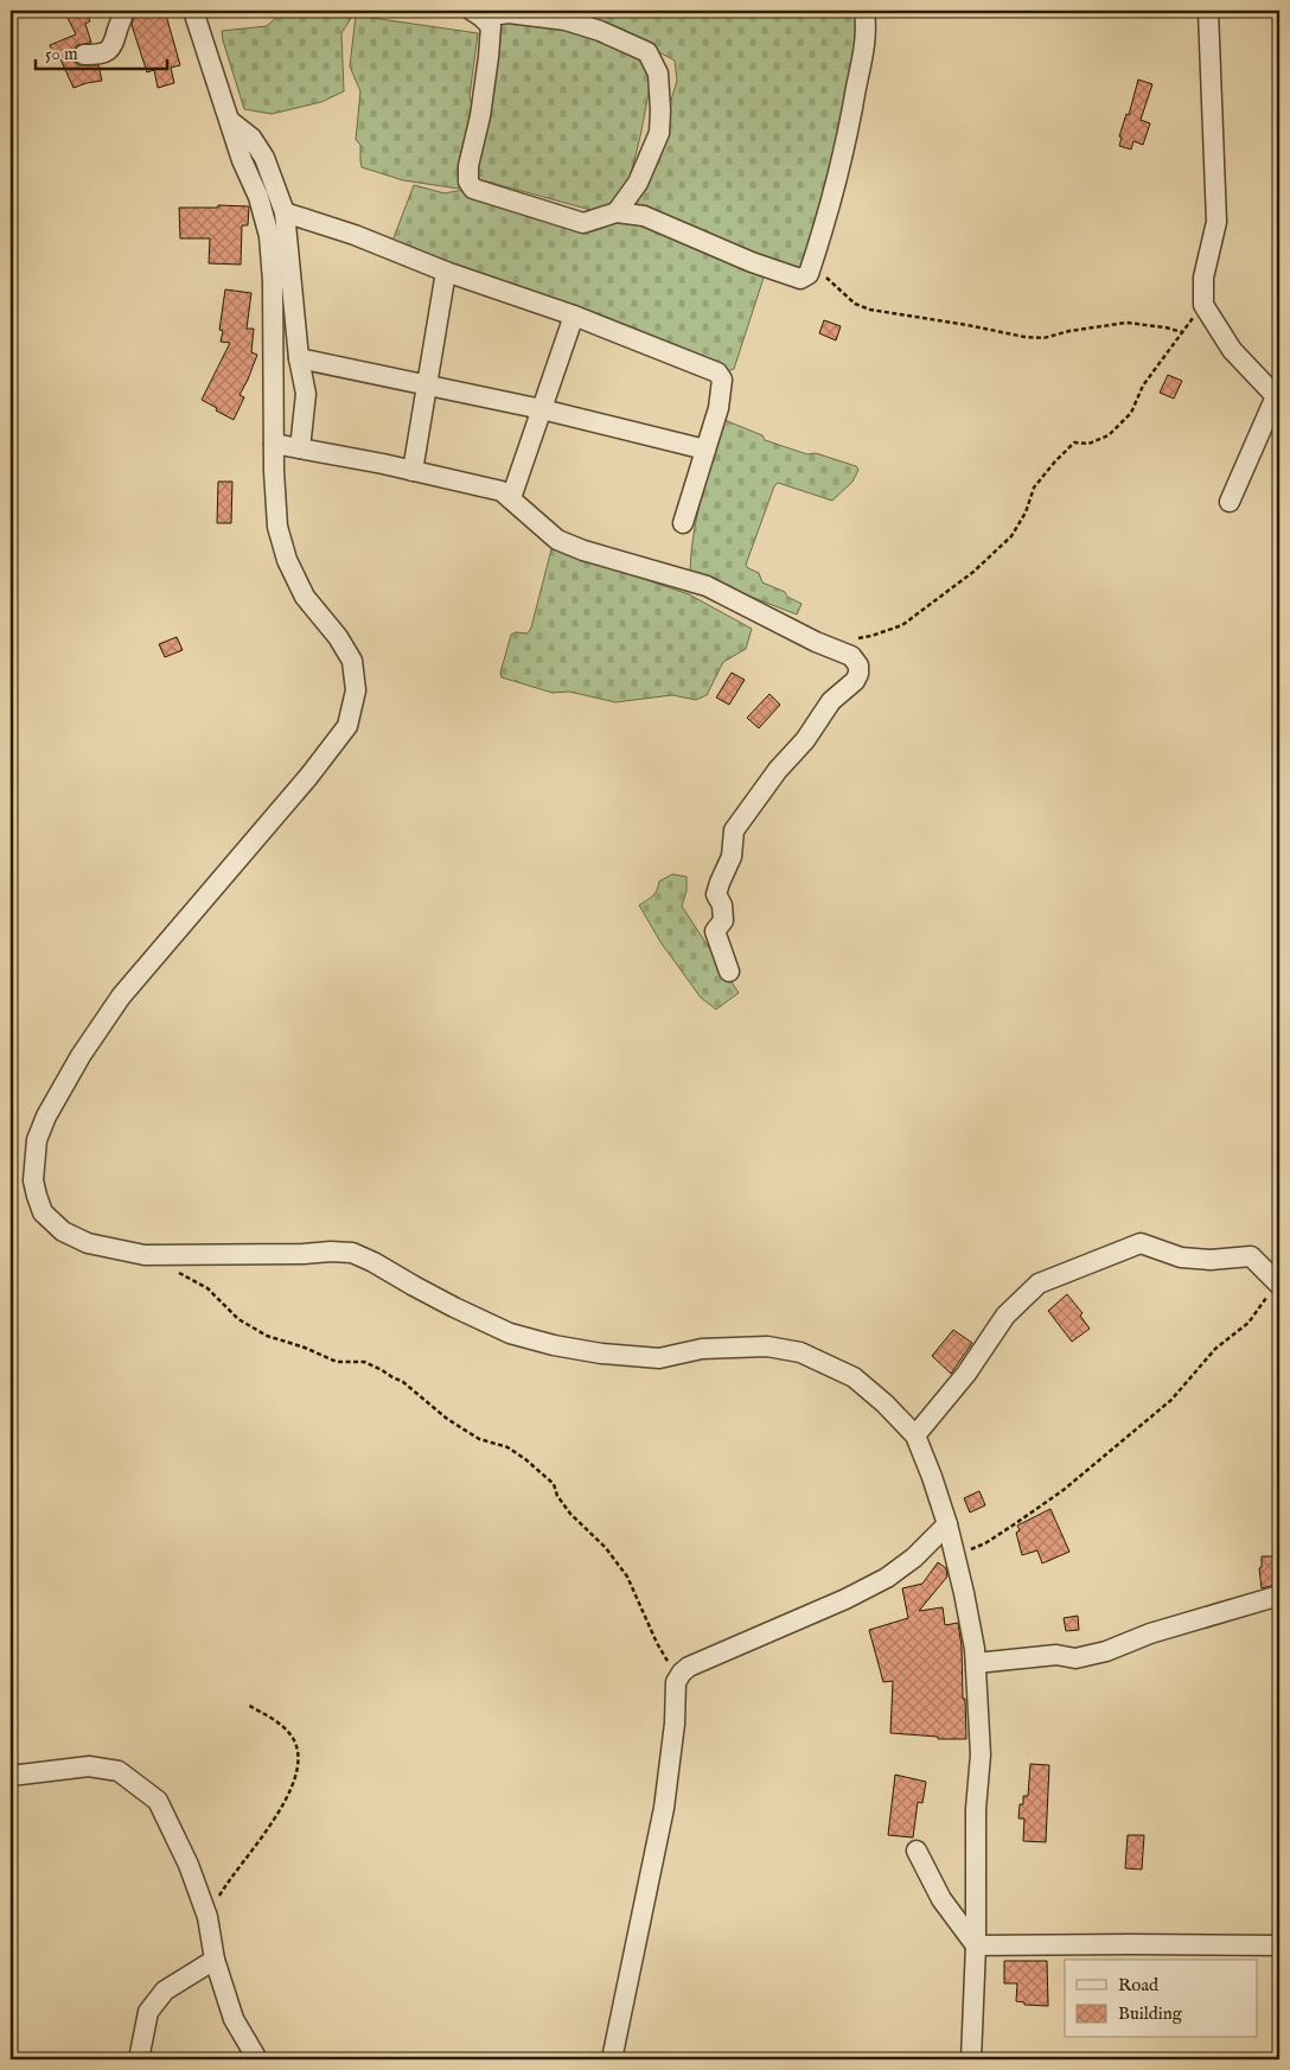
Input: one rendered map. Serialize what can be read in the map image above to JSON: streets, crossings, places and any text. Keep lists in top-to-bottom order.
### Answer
{
  "legend": ["Road", "Building"],
  "scale_bar": "50 m"
}
